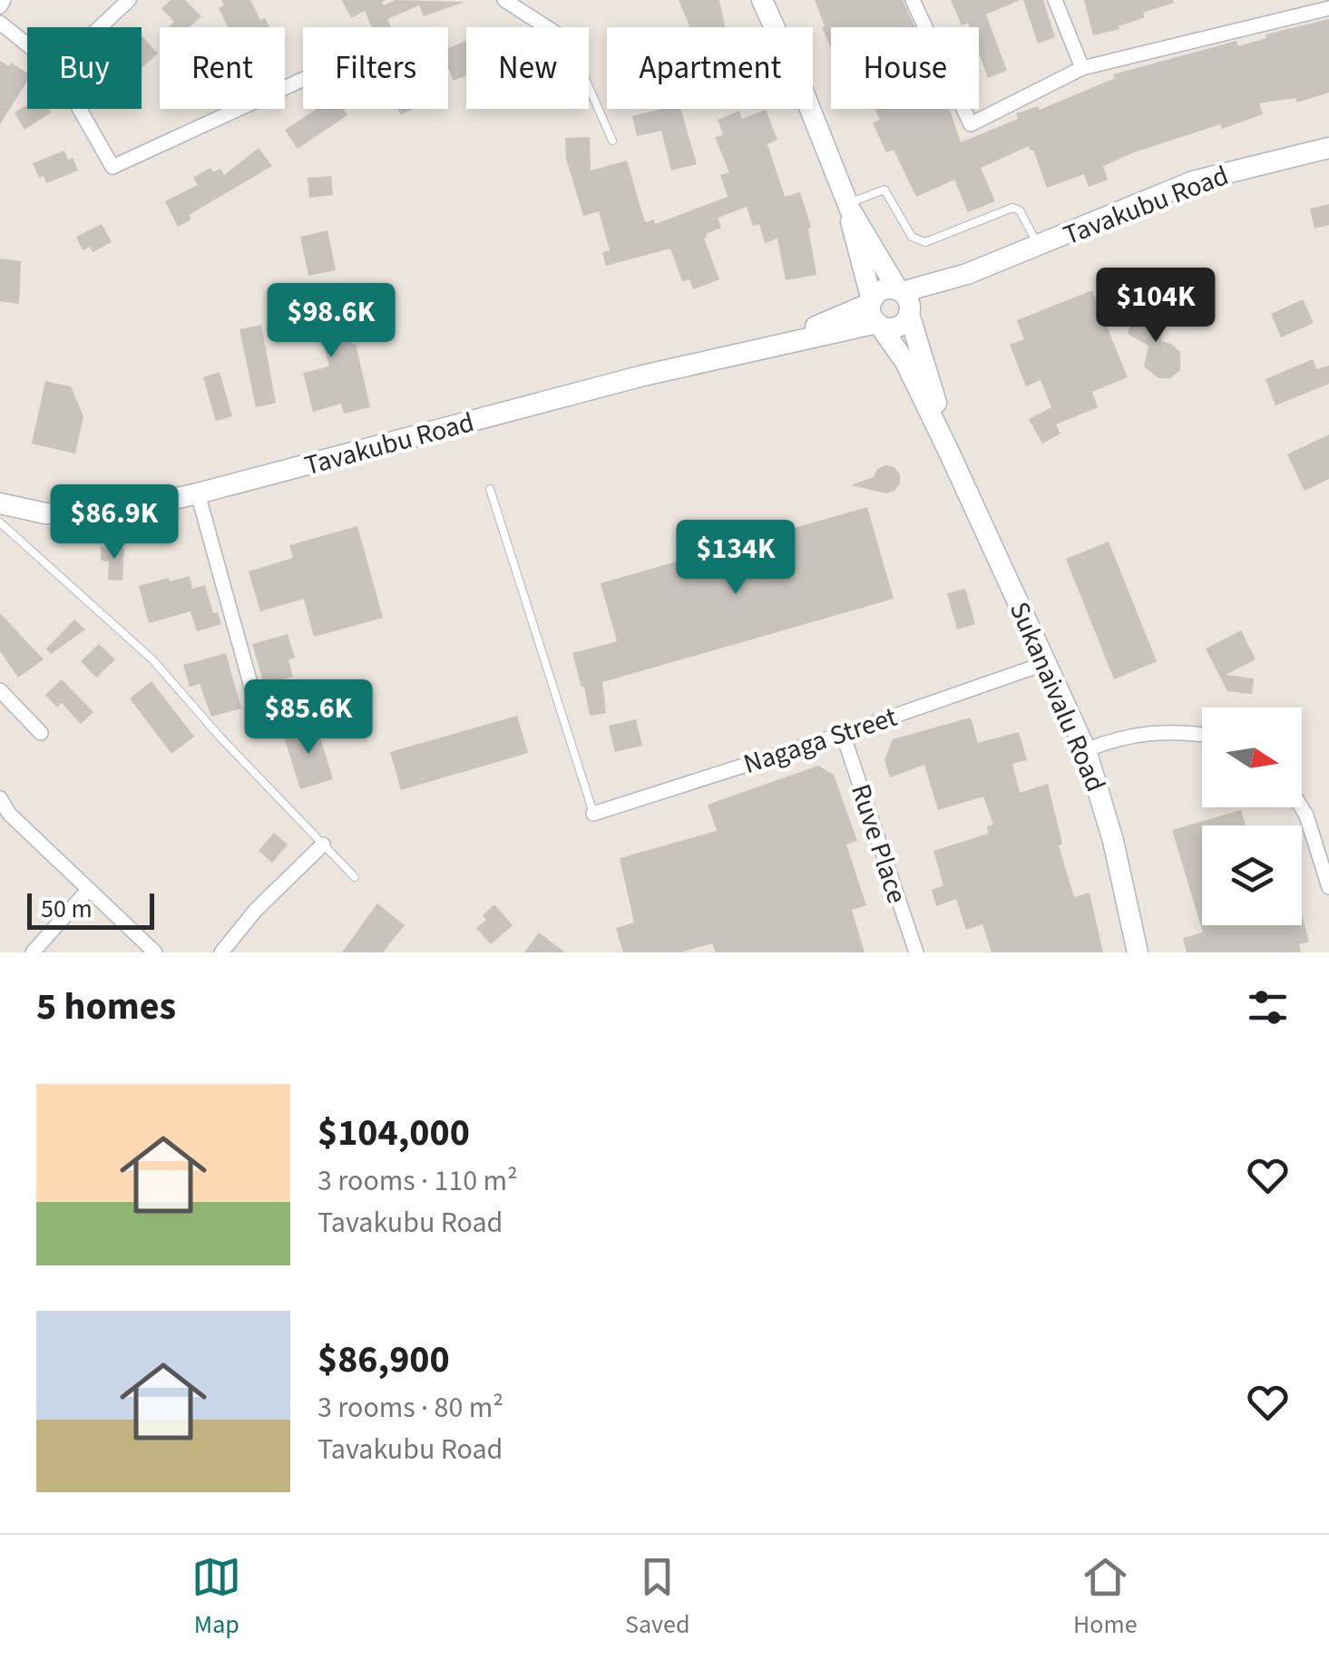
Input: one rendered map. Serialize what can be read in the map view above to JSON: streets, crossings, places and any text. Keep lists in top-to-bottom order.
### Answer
{
  "streets": {
    "main road": ["Tavakubu Road", "Sukanaivalu Road"],
    "street": ["Nagaga Street", "Ruve Place"]
  },
  "crossings": [
    ["Tavakubu Road", "Sukanaivalu Road"],
    ["Sukanaivalu Road", "Nagaga Street"],
    ["Nagaga Street", "Ruve Place"]
  ],
  "scale_bar": "50 m",
  "north": "right",
  "page": {
    "chip": [
      "Buy",
      "Rent",
      "Filters",
      "New",
      "Apartment",
      "House"
    ],
    "price": [
      "$104K",
      "$98.6K",
      "$86.9K",
      "$134K",
      "$85.6K"
    ],
    "scale": "50 m",
    "heading": "5 homes",
    "list": [
      {
        "name": "$104,000",
        "note": "3 rooms · 110 m² · Tavakubu Road"
      },
      {
        "name": "$86,900",
        "note": "3 rooms · 80 m² · Tavakubu Road"
      }
    ],
    "tabs": ["Map", "Saved", "Home"]
  }
}
